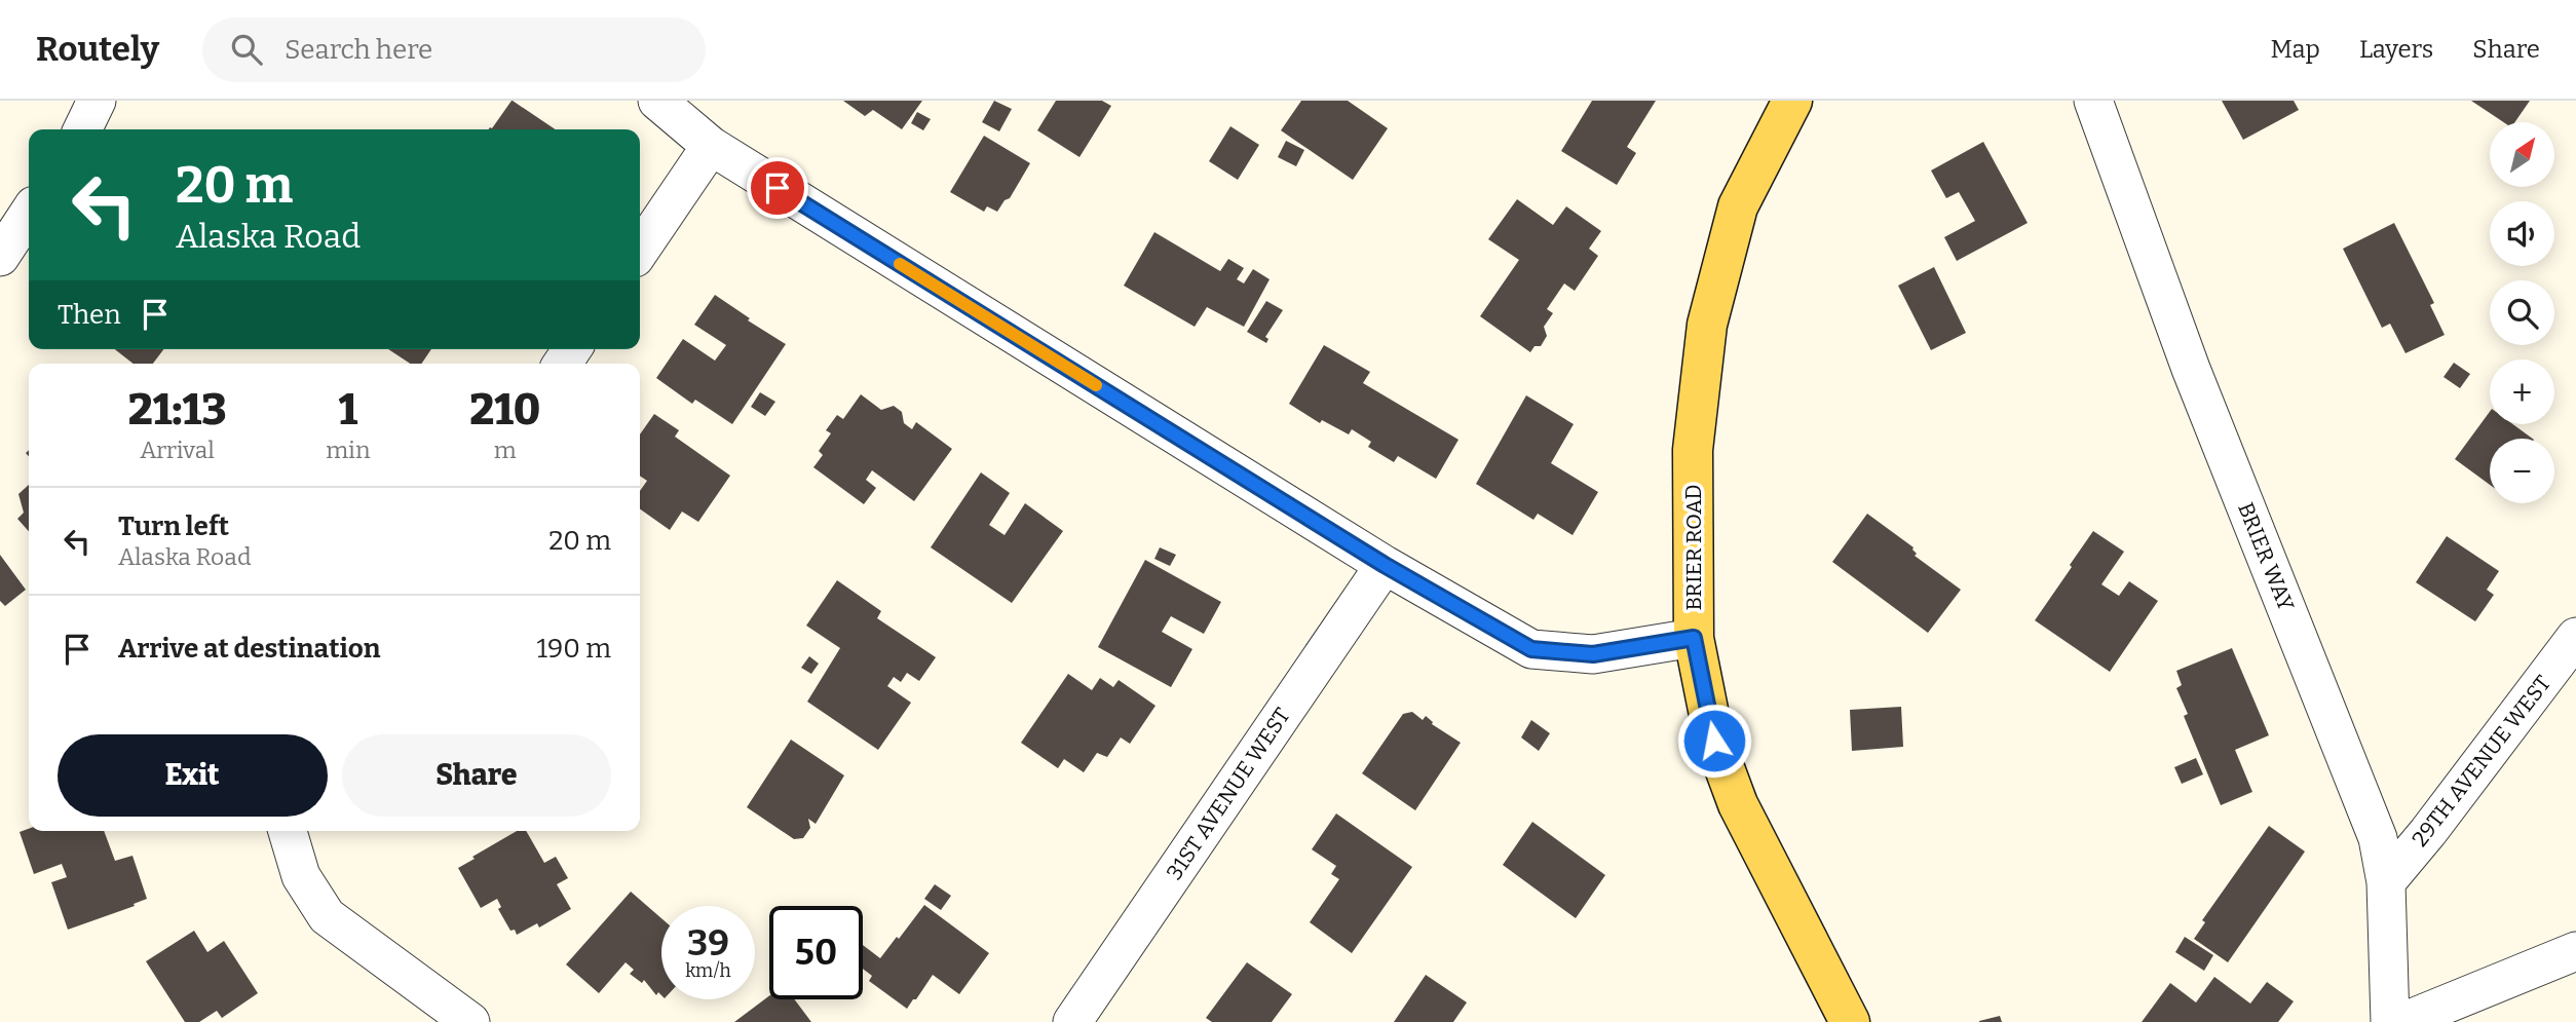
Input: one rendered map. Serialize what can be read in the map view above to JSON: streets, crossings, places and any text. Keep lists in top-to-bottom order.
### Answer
{
  "streets": {
    "main road": ["BRIER ROAD"],
    "street": ["BRIER WAY", "29TH AVENUE WEST", "31ST AVENUE WEST"]
  },
  "crossings": [
    ["BRIER WAY", "29TH AVENUE WEST"]
  ],
  "north": "top right",
  "page": {
    "header": "Routely",
    "search": "Search here",
    "nav": ["Map", "Layers", "Share"],
    "map_buttons": ["+", "−"],
    "turn": ["20 m", "Alaska Road"],
    "then": "Then",
    "eta": [
      "21:13",
      "Arrival",
      "1",
      "min",
      "210",
      "m"
    ],
    "list": [
      {
        "name": "Turn left",
        "note": "Alaska Road",
        "value": "20 m"
      },
      {
        "name": "Arrive at destination",
        "value": "190 m"
      }
    ],
    "buttons": ["Exit", "Share"],
    "speed": "39 km/h",
    "limit": "50"
  }
}
